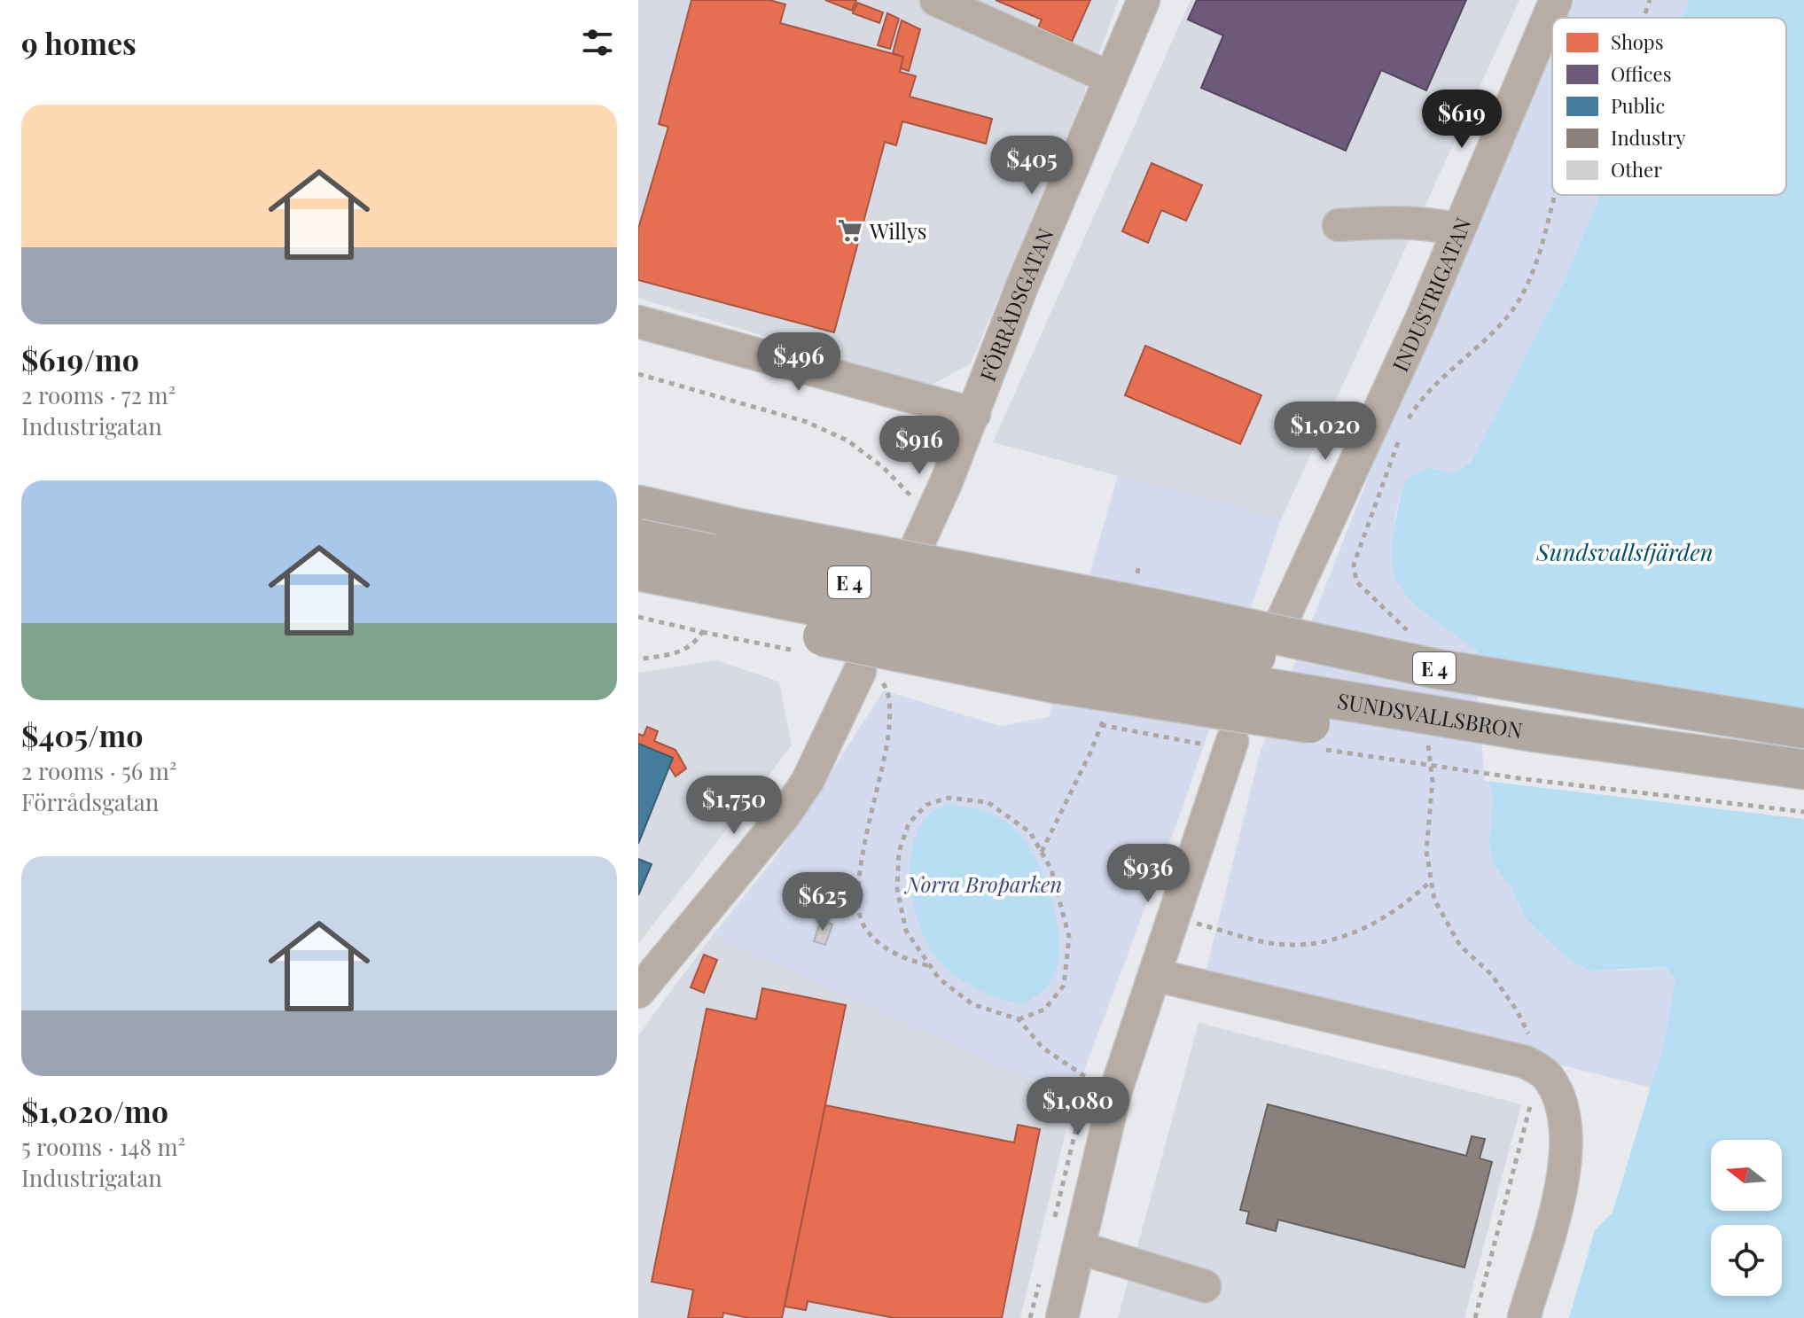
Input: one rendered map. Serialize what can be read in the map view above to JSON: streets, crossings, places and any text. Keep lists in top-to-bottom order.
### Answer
{
  "streets": {
    "highway": ["E 4", "SUNDSVALLSBRON"],
    "street": ["INDUSTRIGATAN", "FÖRRÅDSGATAN"]
  },
  "crossings": [
    ["E 4", "SUNDSVALLSBRON"]
  ],
  "water": ["Sundsvallsfjärden"],
  "parks": ["Norra Broparken"],
  "places": {
    "supermarket": ["Willys"]
  },
  "legend": [
    "Shops",
    "Offices",
    "Public",
    "Industry",
    "Other"
  ],
  "north": "left",
  "page": {
    "heading": "9 homes",
    "list": [
      {
        "name": "$619/mo",
        "note": "2 rooms · 72 m² · Industrigatan"
      },
      {
        "name": "$405/mo",
        "note": "2 rooms · 56 m² · Förrådsgatan"
      },
      {
        "name": "$1,020/mo",
        "note": "5 rooms · 148 m² · Industrigatan"
      }
    ],
    "price": [
      "$619",
      "$405",
      "$496",
      "$1,020",
      "$916",
      "$1,750",
      "$936",
      "$625",
      "$1,080"
    ]
  }
}
